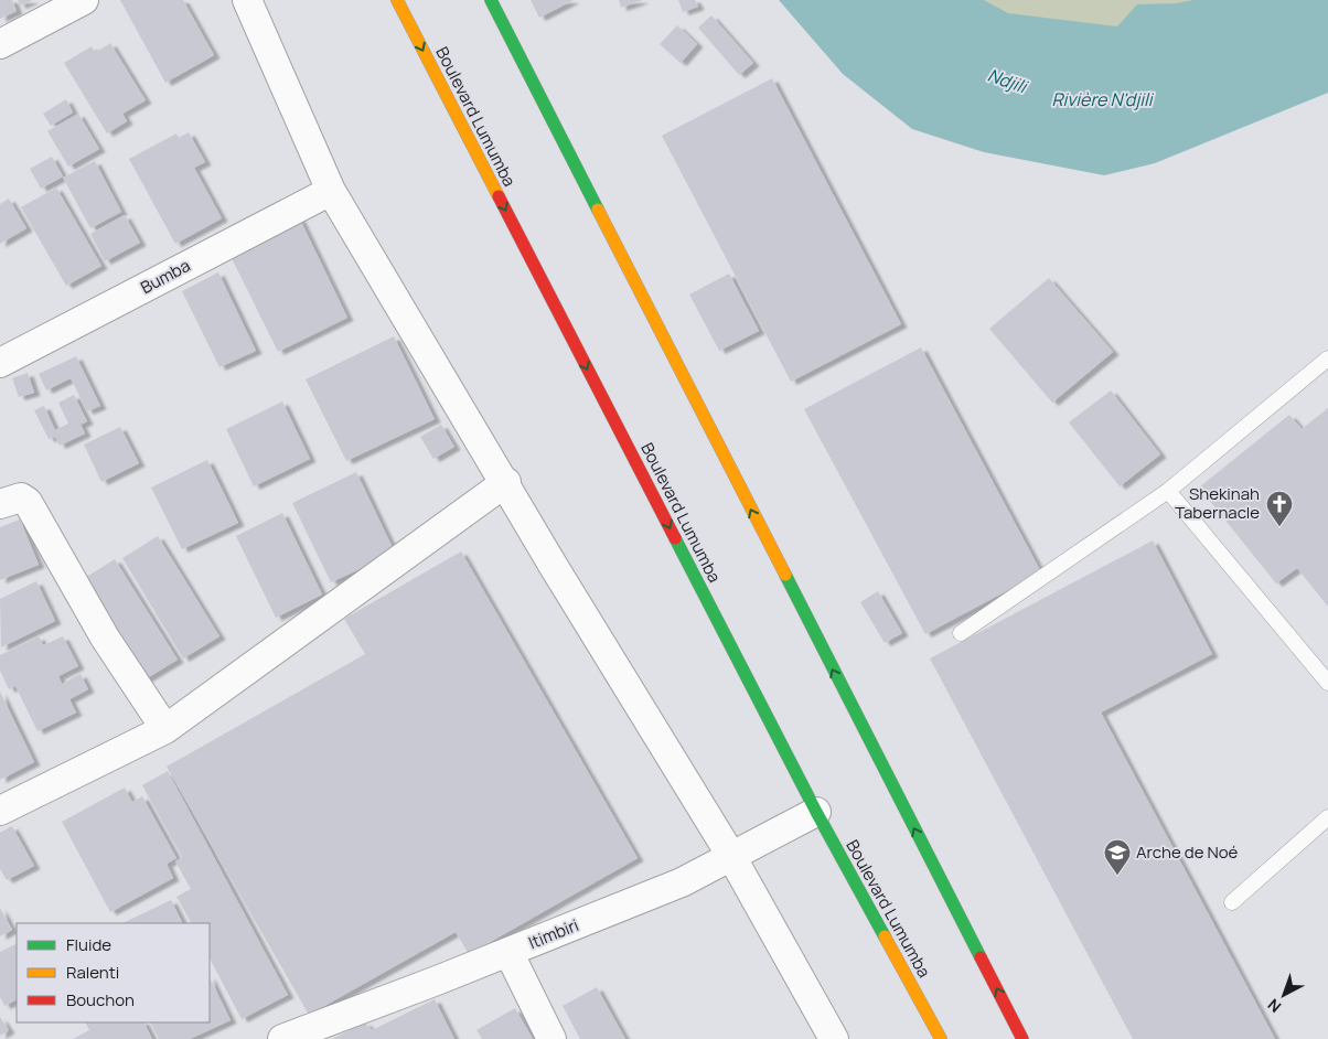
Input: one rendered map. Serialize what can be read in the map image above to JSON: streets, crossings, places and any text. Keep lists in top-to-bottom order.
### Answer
{
  "streets": {
    "highway": ["Boulevard Lumumba"],
    "street": ["Bumba", "Itimbiri"]
  },
  "crossings": [
    ["Boulevard Lumumba", "Itimbiri"]
  ],
  "water": ["Ndjili", "Rivière N'djili"],
  "places": {
    "church": ["Shekinah Tabernacle"],
    "school or university": ["Arche de Noé"]
  },
  "legend": ["Fluide", "Ralenti", "Bouchon"],
  "north": "bottom left"
}
